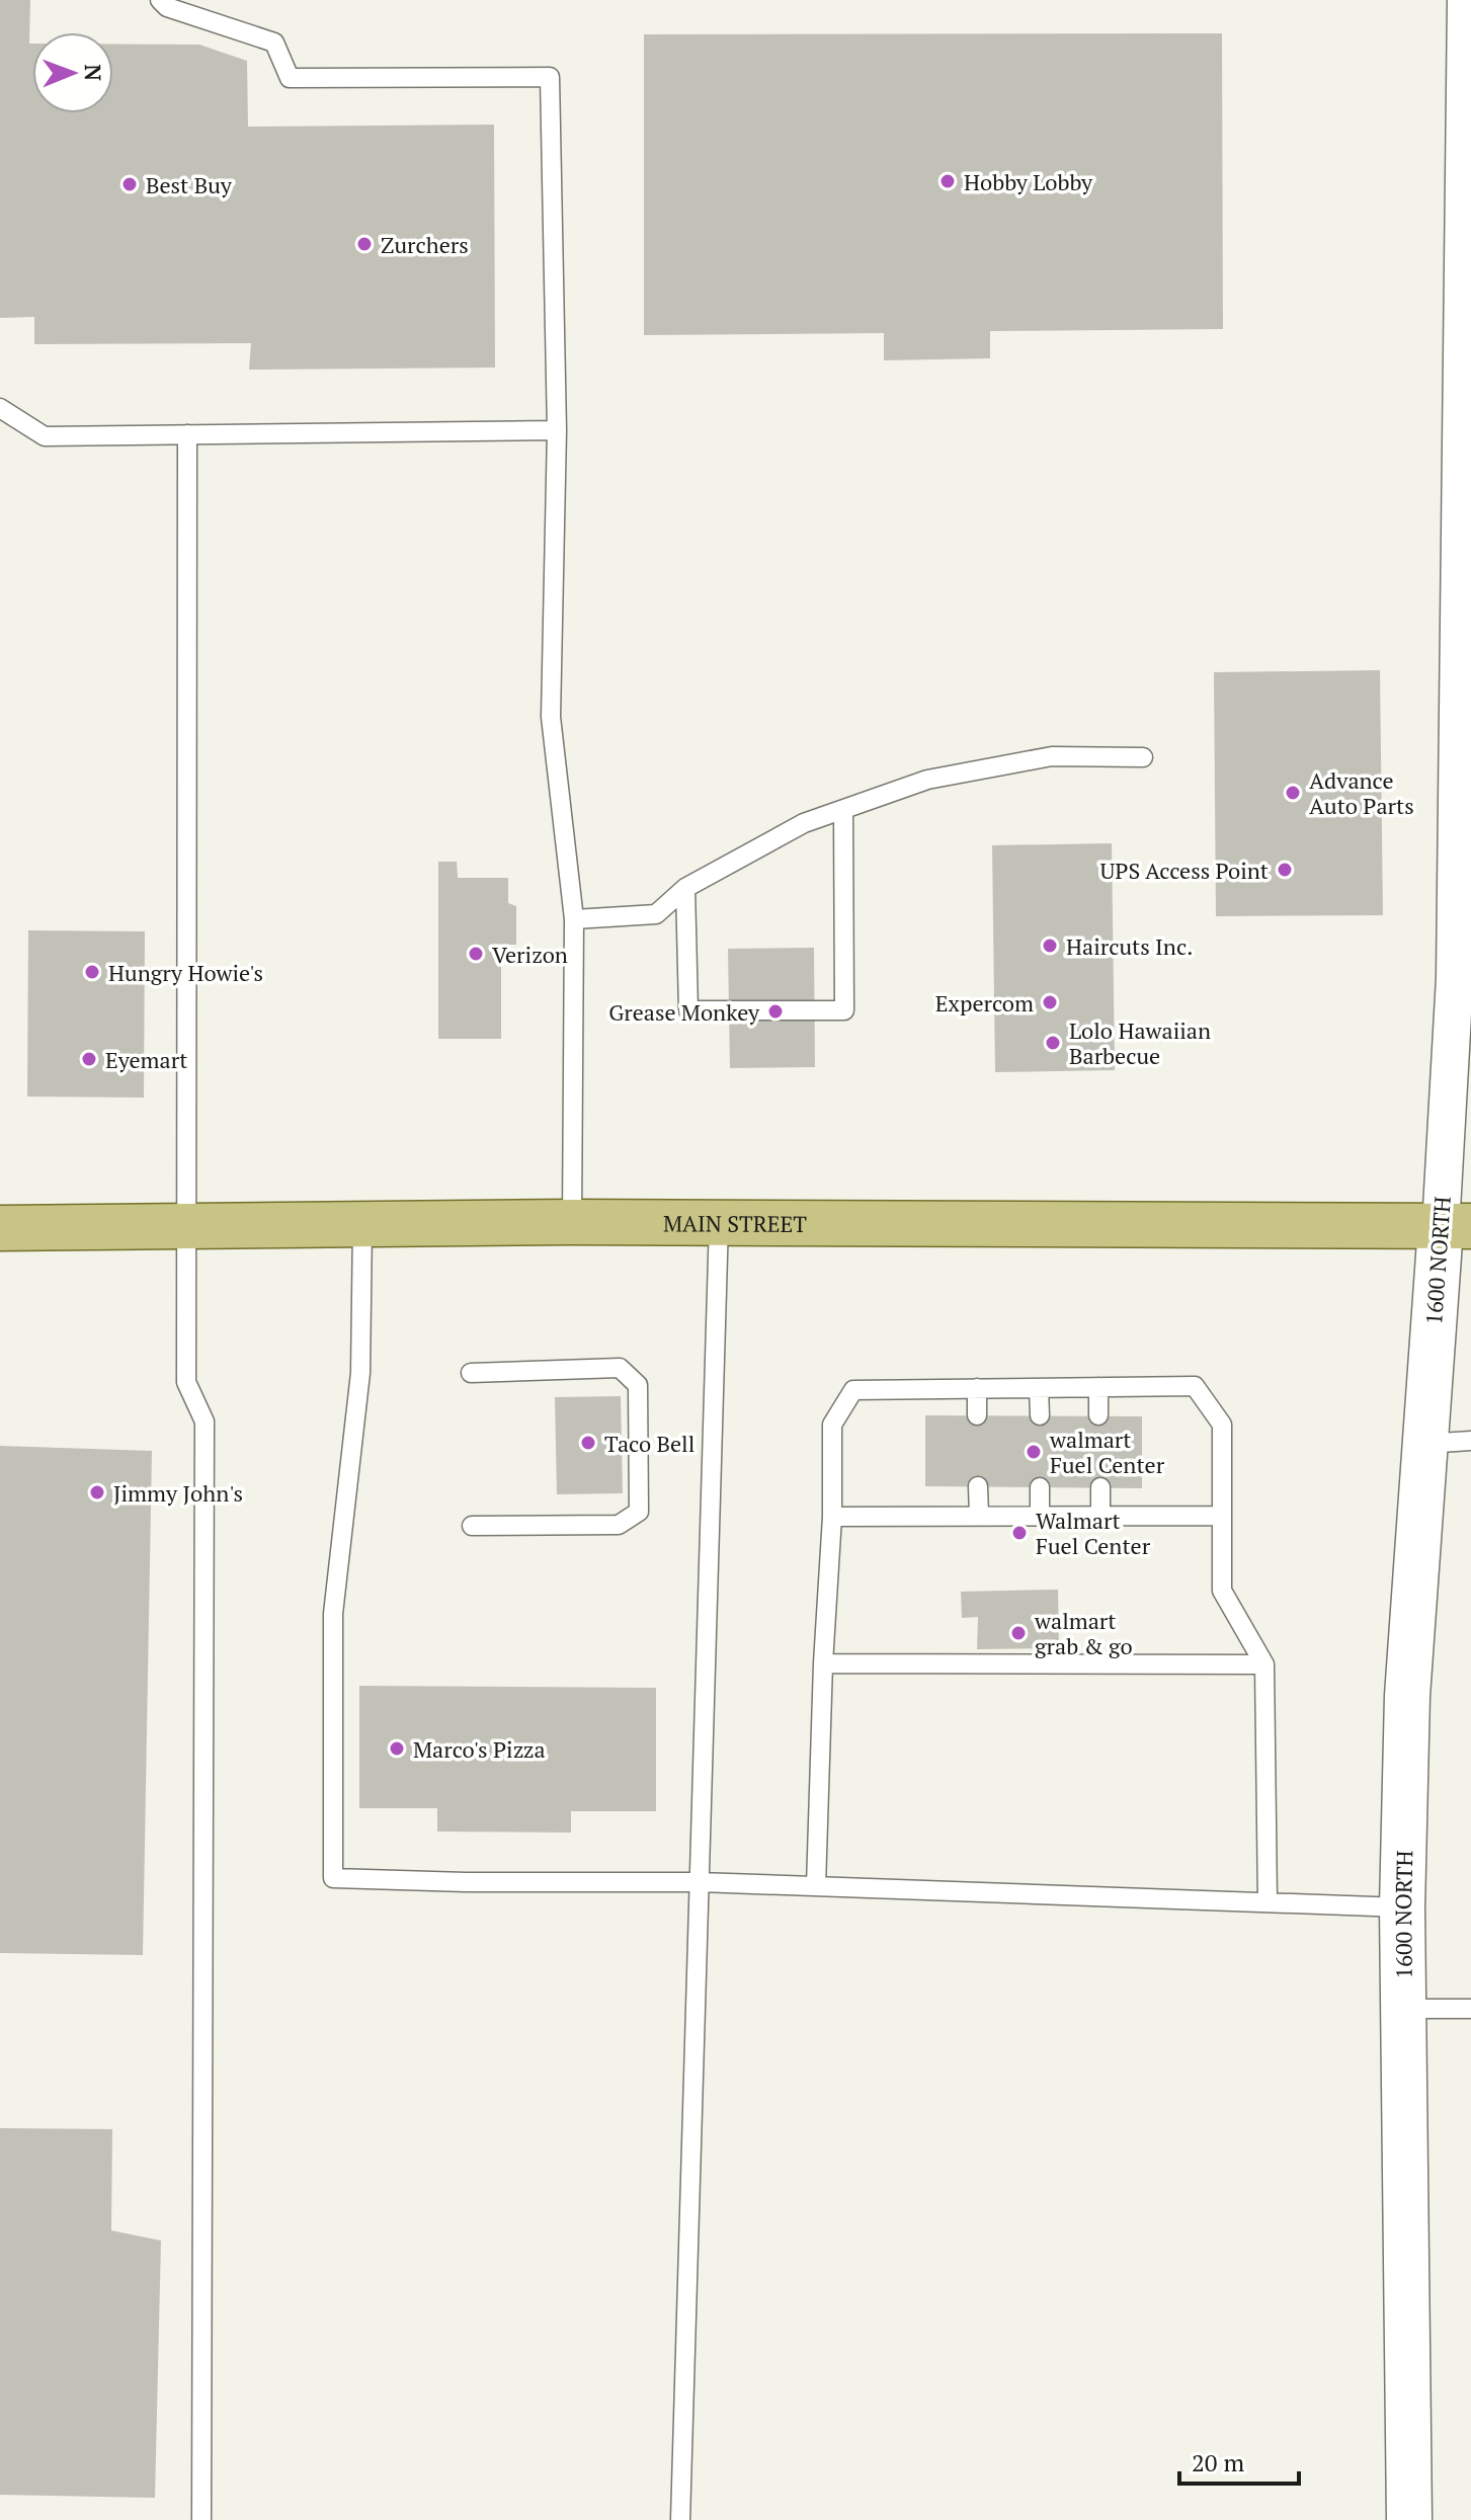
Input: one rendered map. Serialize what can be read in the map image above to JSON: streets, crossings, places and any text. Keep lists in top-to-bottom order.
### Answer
{
  "streets": {
    "main road": ["MAIN STREET"],
    "street": ["1600 NORTH"]
  },
  "crossings": [
    ["MAIN STREET", "1600 NORTH"]
  ],
  "places": [
    "Hobby Lobby",
    "Best Buy",
    "Zurchers",
    "Advance Auto Parts",
    "UPS Access Point",
    "Haircuts Inc.",
    "Verizon",
    "Hungry Howie's",
    "Expercom",
    "Grease Monkey",
    "Lolo Hawaiian Barbecue",
    "Eyemart",
    "Taco Bell",
    "walmart Fuel Center",
    "Jimmy John's",
    "Walmart Fuel Center",
    "walmart grab & go",
    "Marco's Pizza"
  ],
  "scale_bar": "20 m",
  "north": "right"
}
